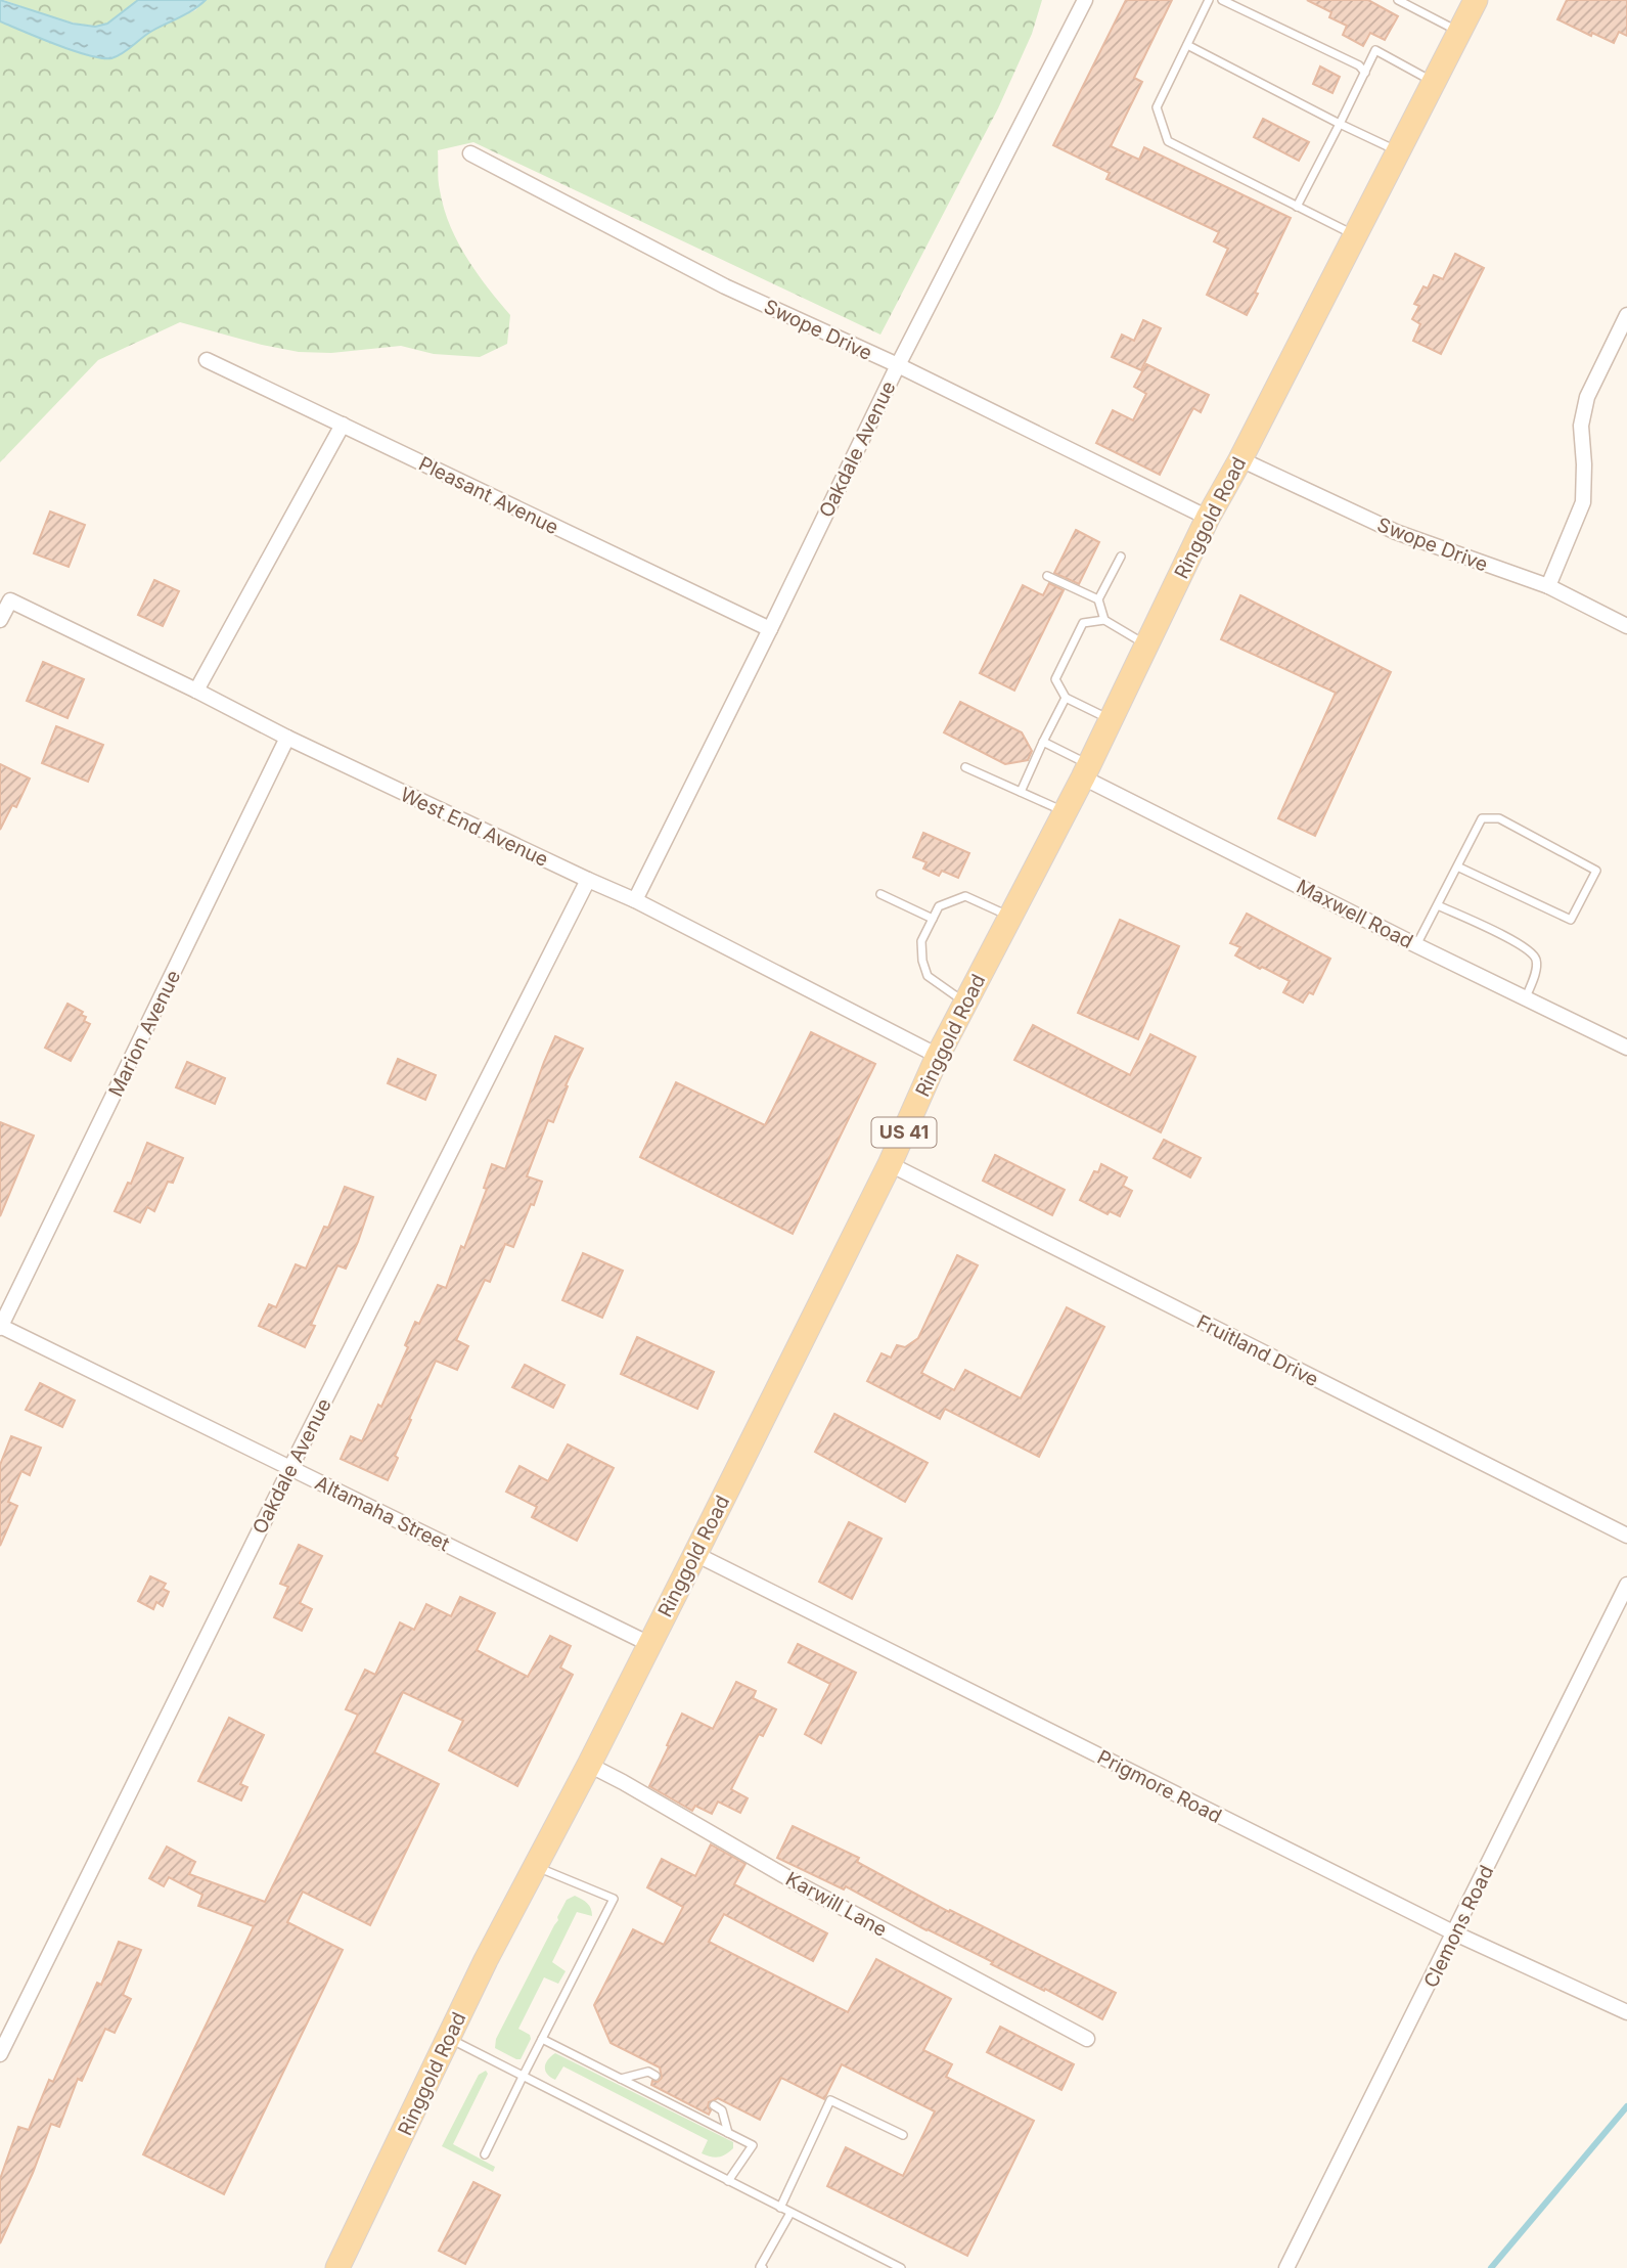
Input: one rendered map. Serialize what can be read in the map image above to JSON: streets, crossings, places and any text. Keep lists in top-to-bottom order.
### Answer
{
  "streets": {
    "main road": ["Ringgold Road", "US 41"],
    "street": [
      "Swope Drive",
      "Oakdale Avenue",
      "Pleasant Avenue",
      "West End Avenue",
      "Maxwell Road",
      "Marion Avenue",
      "Fruitland Drive",
      "Altamaha Street",
      "Prigmore Road",
      "Karwill Lane",
      "Clemons Road"
    ]
  },
  "crossings": [
    ["Swope Drive", "Oakdale Avenue"],
    ["Swope Drive", "Ringgold Road"],
    ["Oakdale Avenue", "Pleasant Avenue"],
    ["Oakdale Avenue", "West End Avenue"],
    ["Oakdale Avenue", "Altamaha Street"],
    ["Ringgold Road", "West End Avenue"],
    ["Ringgold Road", "Maxwell Road"],
    ["Ringgold Road", "Fruitland Drive"],
    ["Ringgold Road", "Altamaha Street"],
    ["Ringgold Road", "Prigmore Road"],
    ["Ringgold Road", "Karwill Lane"],
    ["West End Avenue", "Marion Avenue"],
    ["Marion Avenue", "Altamaha Street"],
    ["Prigmore Road", "Clemons Road"]
  ]
}
